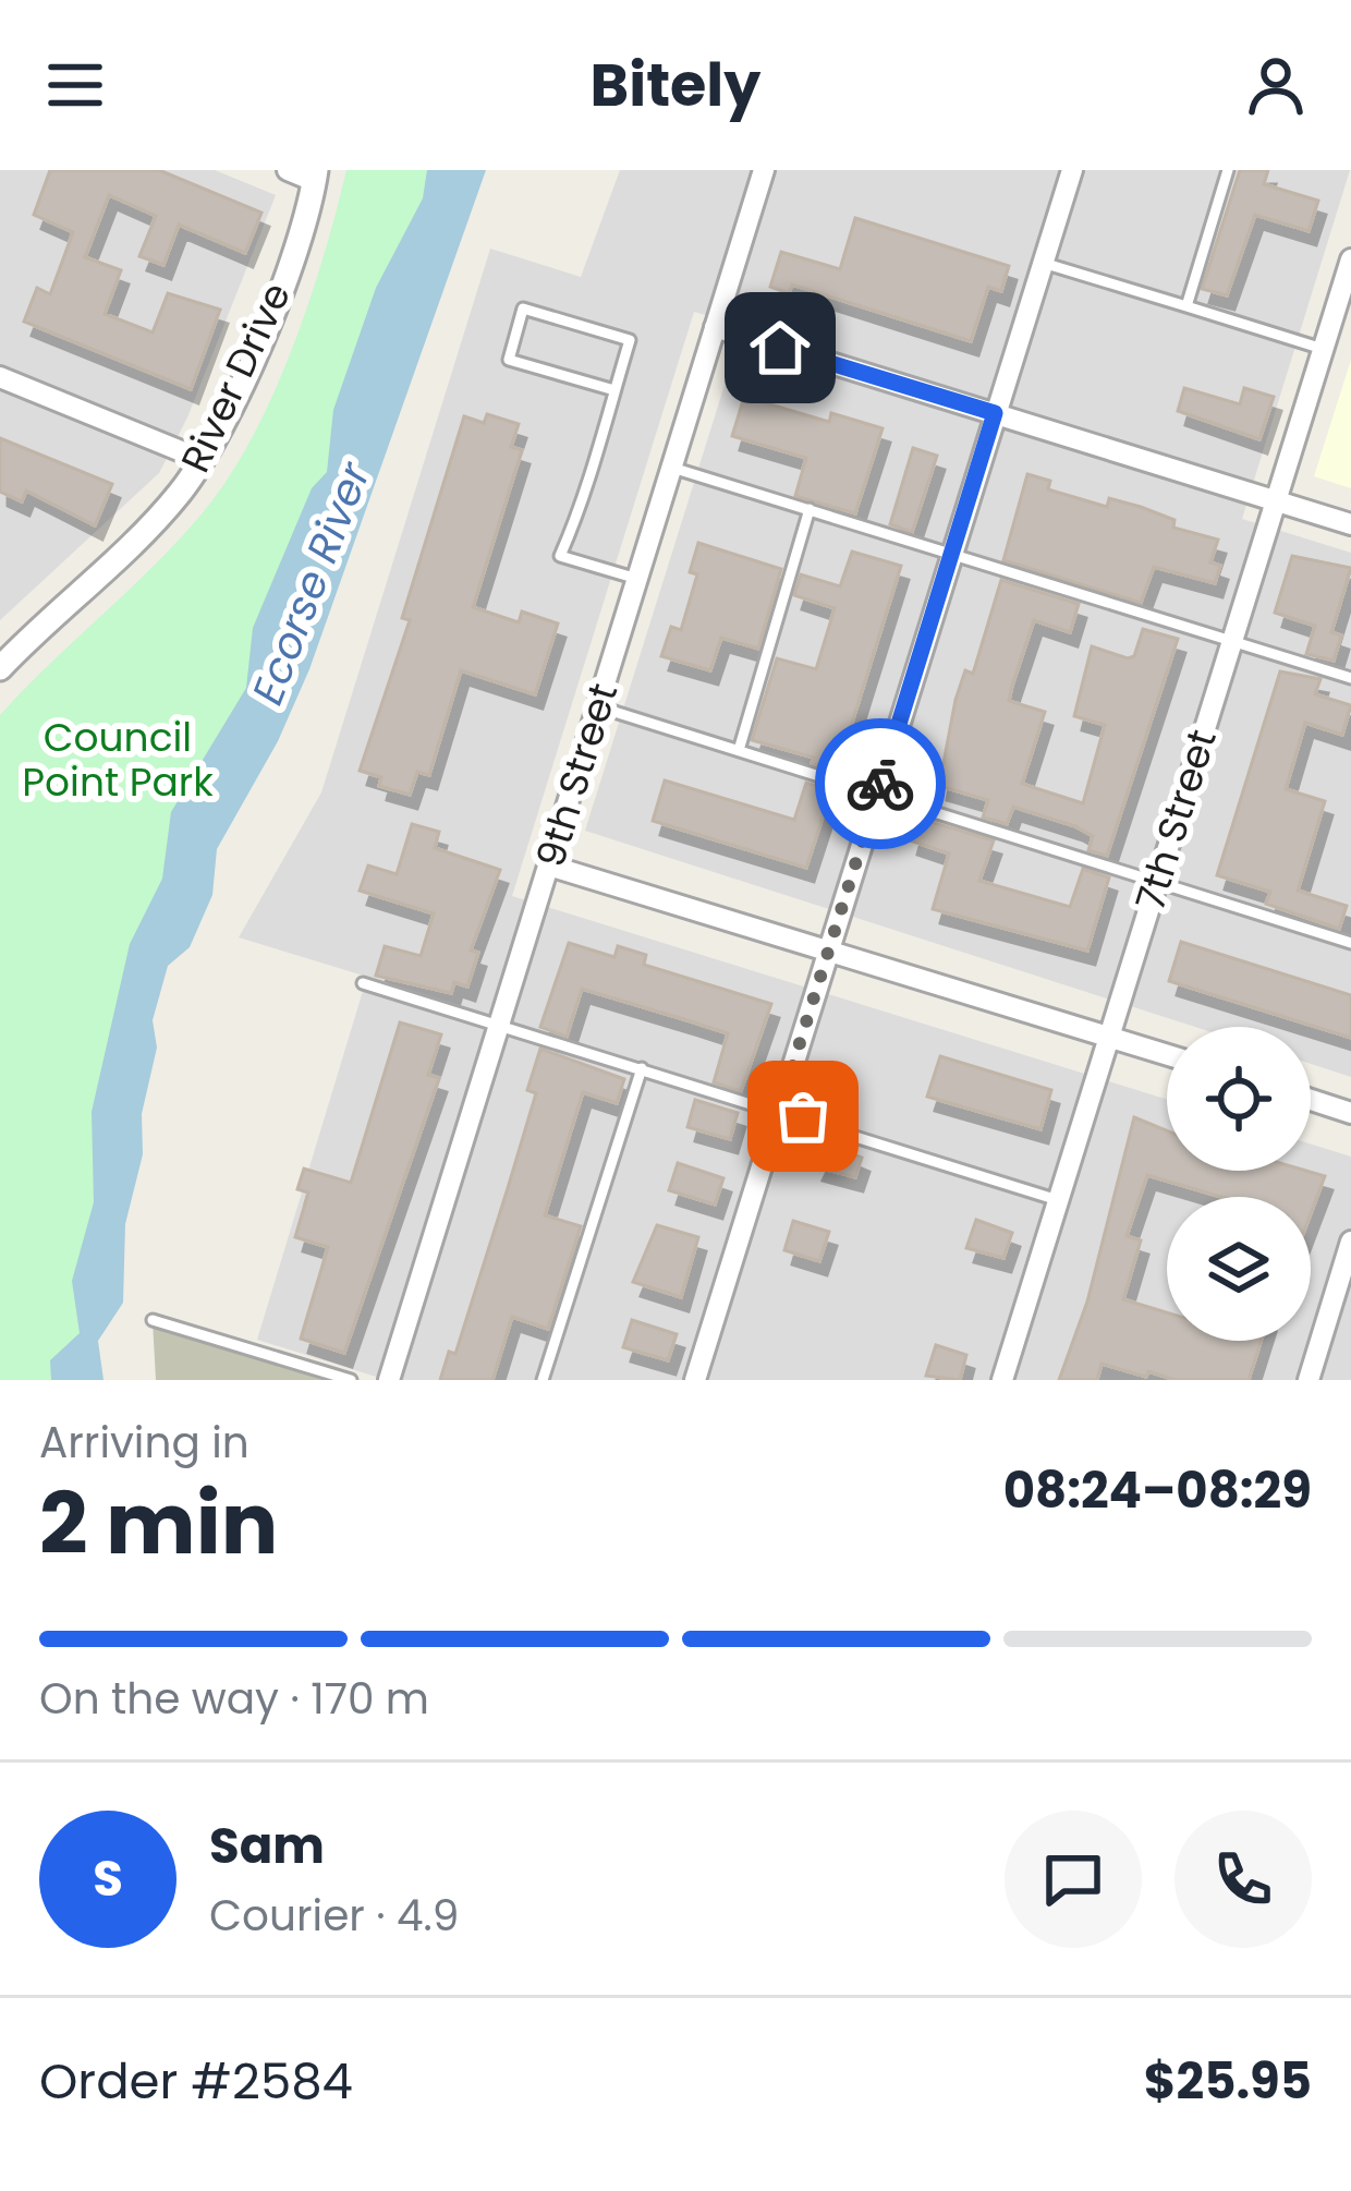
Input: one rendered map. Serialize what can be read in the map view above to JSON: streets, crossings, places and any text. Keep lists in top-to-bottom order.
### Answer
{
  "streets": {
    "street": ["River Drive", "9th Street", "7th Street"]
  },
  "water": ["Ecorse River"],
  "parks": ["Council Point Park"],
  "page": {
    "header": "Bitely",
    "heading": ["2 min", "Arriving in", "08:24–08:29"],
    "panel": [
      "Sam",
      "Courier · 4.9",
      "Order #2584",
      "$25.95"
    ],
    "bar": "On the way · 170 m",
    "round": "S"
  }
}
